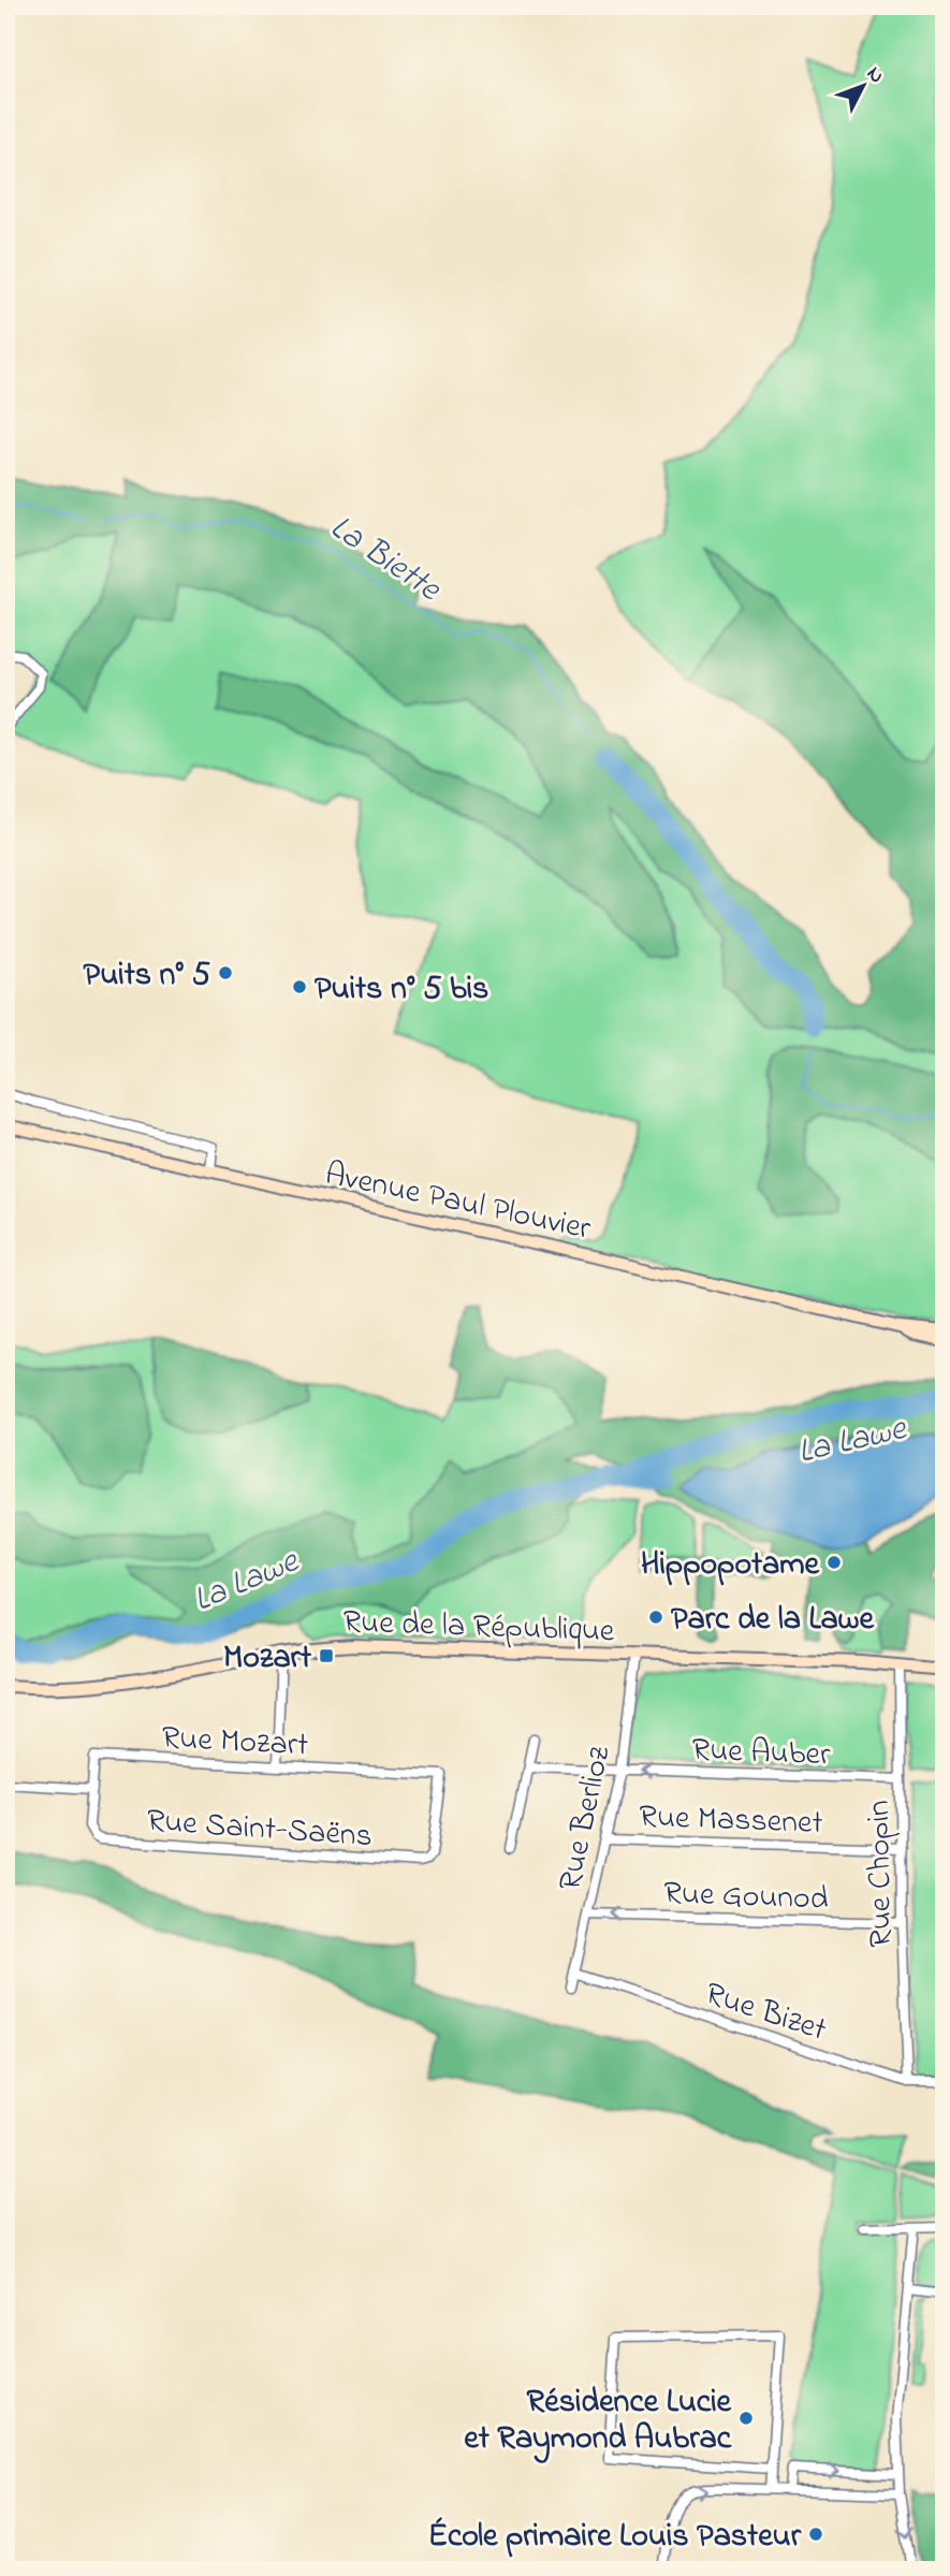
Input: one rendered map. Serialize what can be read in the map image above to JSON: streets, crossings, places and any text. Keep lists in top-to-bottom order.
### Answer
{
  "streets": {
    "main road": ["Avenue Paul Plouvier", "Rue de la République"],
    "street": [
      "Rue Mozart",
      "Rue Auber",
      "Rue Berlioz",
      "Rue Massenet",
      "Rue Saint-Saëns",
      "Rue Chopin",
      "Rue Gounod",
      "Rue Bizet"
    ]
  },
  "crossings": [
    ["Rue de la République", "Rue Berlioz"],
    ["Rue de la République", "Rue Chopin"],
    ["Rue Mozart", "Rue Saint-Saëns"],
    ["Rue Auber", "Rue Berlioz"],
    ["Rue Auber", "Rue Chopin"],
    ["Rue Berlioz", "Rue Massenet"],
    ["Rue Berlioz", "Rue Gounod"],
    ["Rue Berlioz", "Rue Bizet"],
    ["Rue Massenet", "Rue Chopin"],
    ["Rue Chopin", "Rue Gounod"],
    ["Rue Chopin", "Rue Bizet"]
  ],
  "one_way": ["Rue Auber", "Rue Gounod"],
  "water": ["La Biette", "La Lawe"],
  "places": {
    "other": [
      "Puits n° 5",
      "Puits n° 5 bis",
      "Hippopotame",
      "Parc de la Lawe",
      "Résidence Lucie et Raymond Aubrac",
      "École primaire Louis Pasteur"
    ],
    "transit": ["Mozart"]
  },
  "north": "top right"
}
